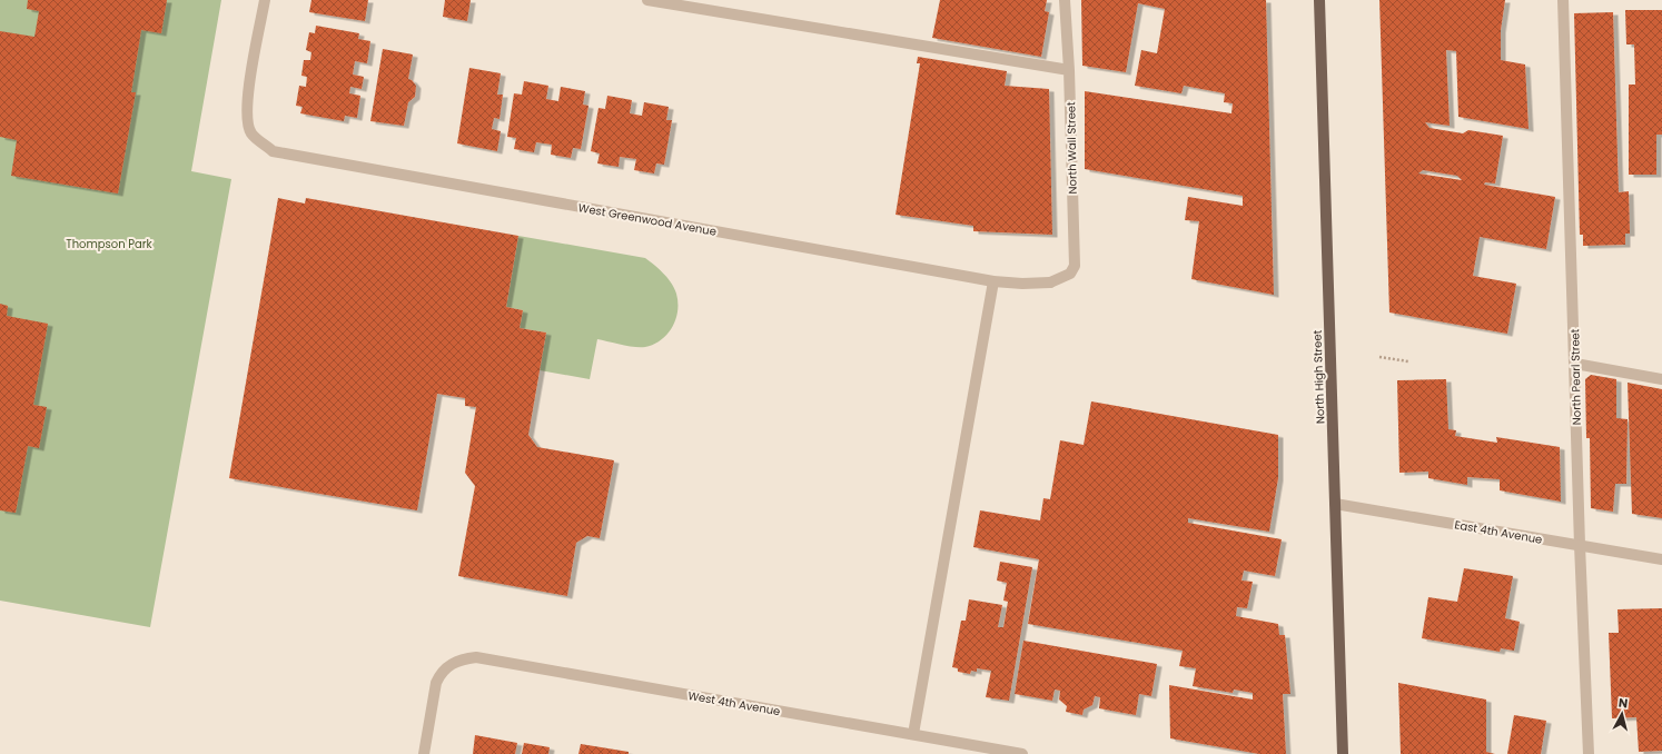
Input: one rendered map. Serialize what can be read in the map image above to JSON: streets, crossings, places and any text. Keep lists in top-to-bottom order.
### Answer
{
  "streets": {
    "main road": ["North High Street"],
    "street": [
      "North Wall Street",
      "West Greenwood Avenue",
      "North Pearl Street",
      "East 4th Avenue",
      "West 4th Avenue"
    ]
  },
  "crossings": [
    ["North Wall Street", "West Greenwood Avenue"],
    ["North High Street", "East 4th Avenue"],
    ["North Pearl Street", "East 4th Avenue"]
  ],
  "parks": ["Thompson Park"],
  "north": "top"
}
